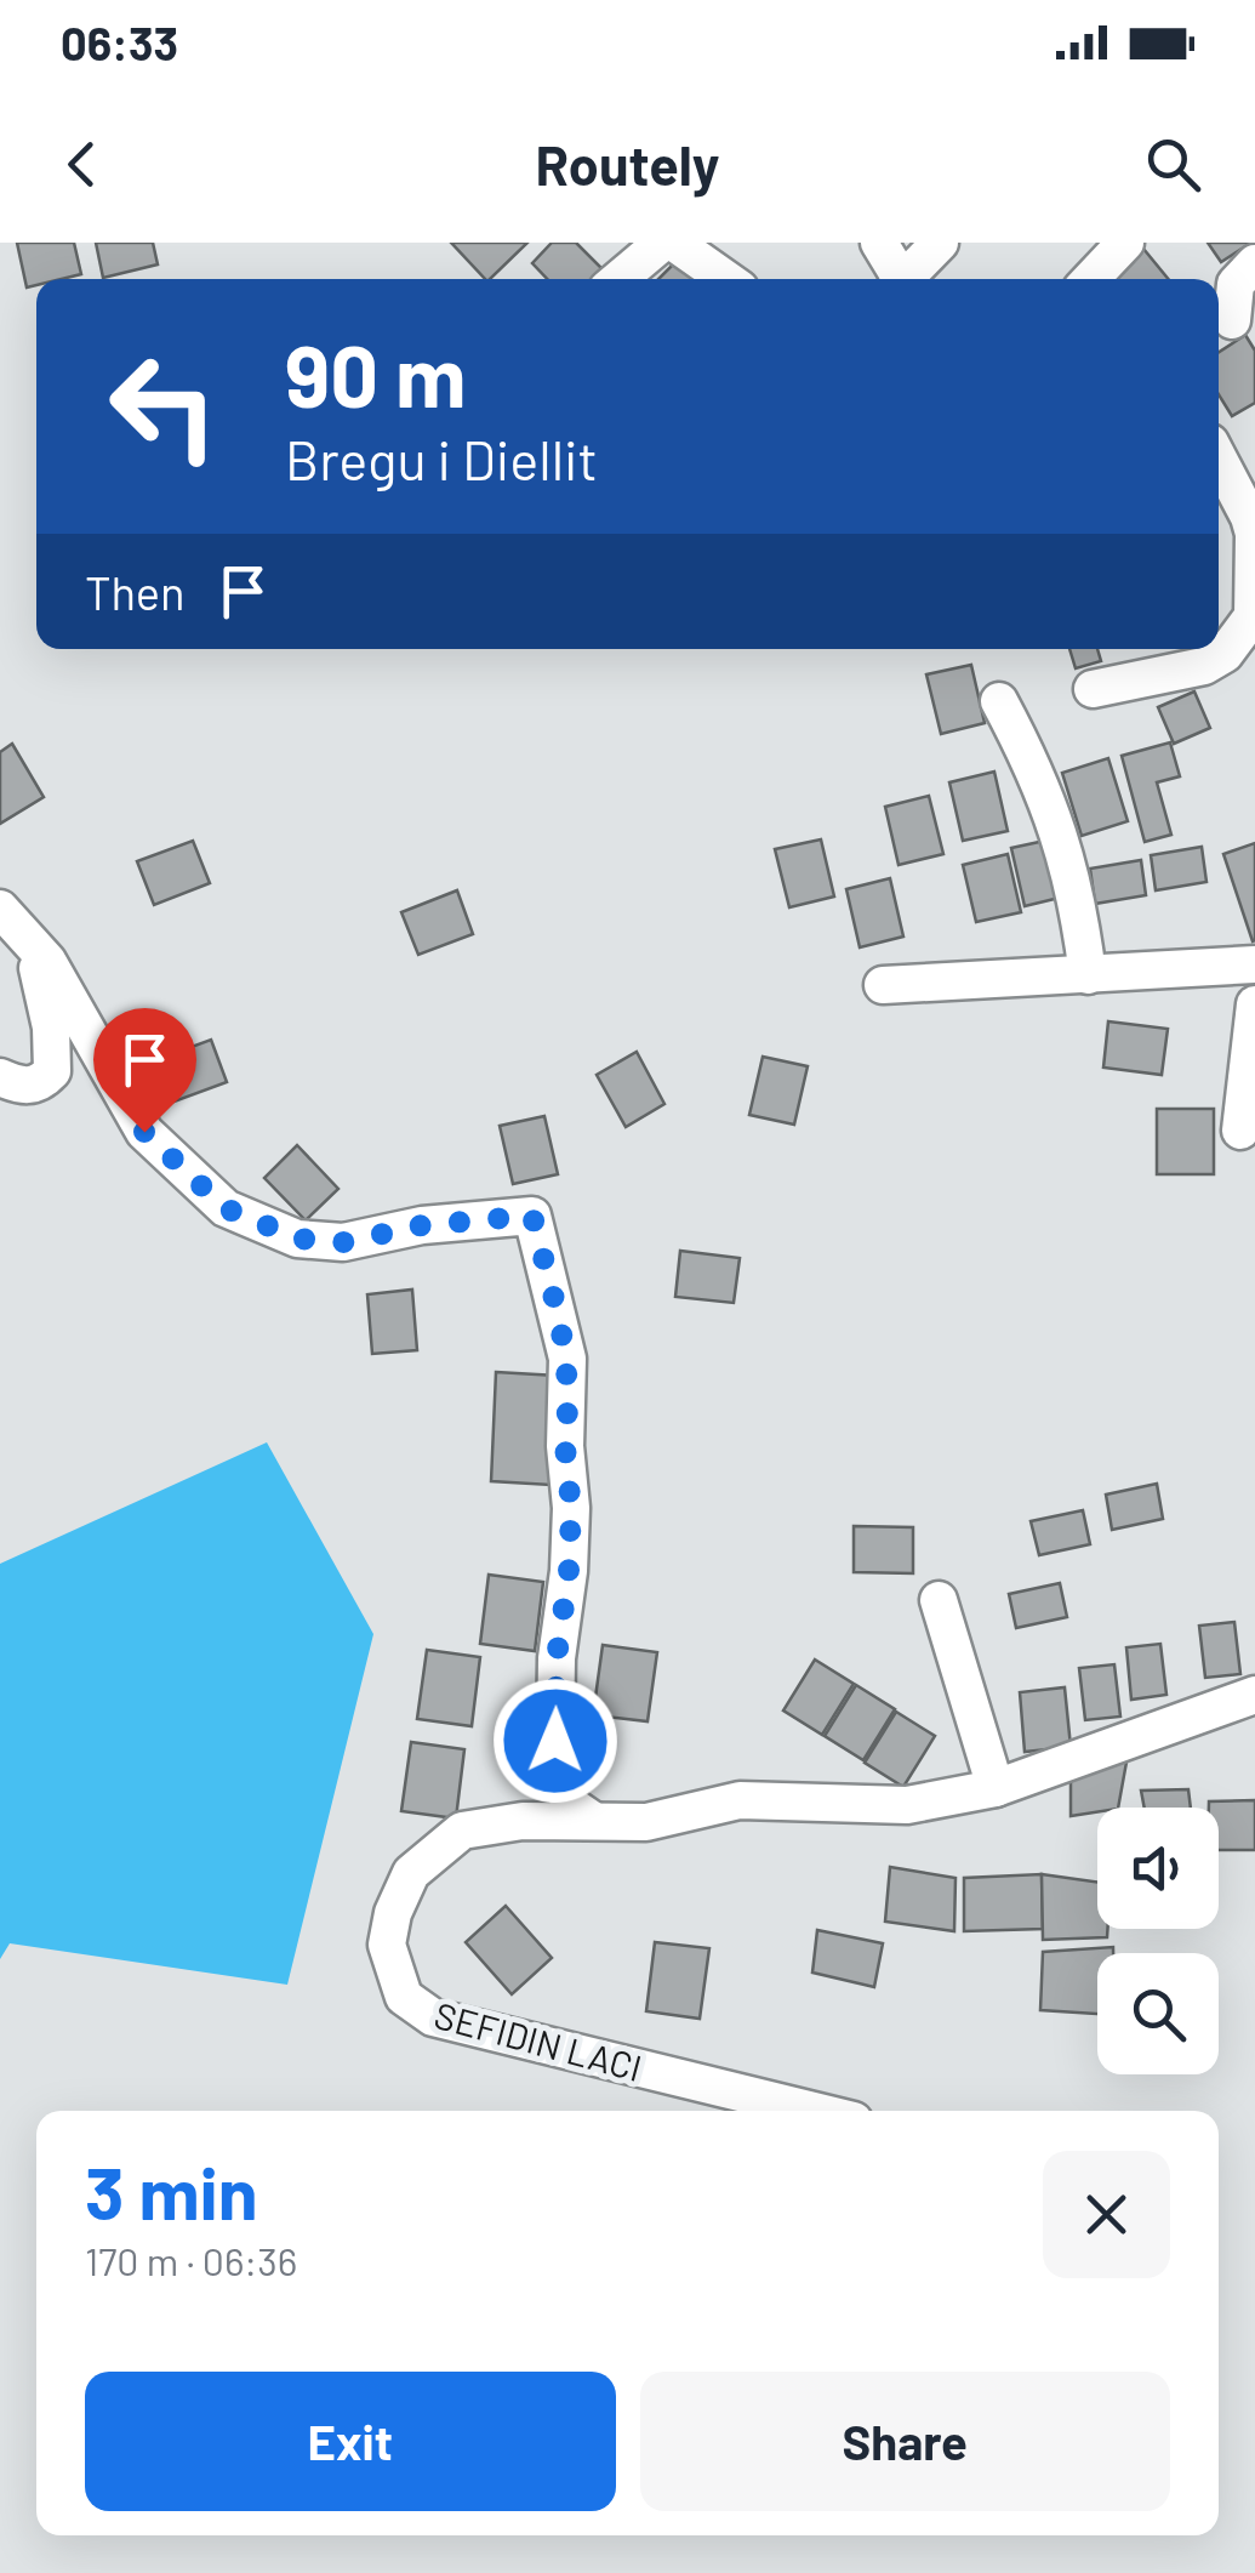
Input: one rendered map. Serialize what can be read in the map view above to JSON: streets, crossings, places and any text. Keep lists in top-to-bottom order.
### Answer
{
  "streets": {
    "street": ["SEFIDIN LACI"]
  },
  "page": {
    "status": "06:33",
    "header": "Routely",
    "turn": ["90 m", "Bregu i Diellit"],
    "then": "Then",
    "heading": ["3 min", "170 m · 06:36"],
    "buttons": ["Exit", "Share"]
  }
}
